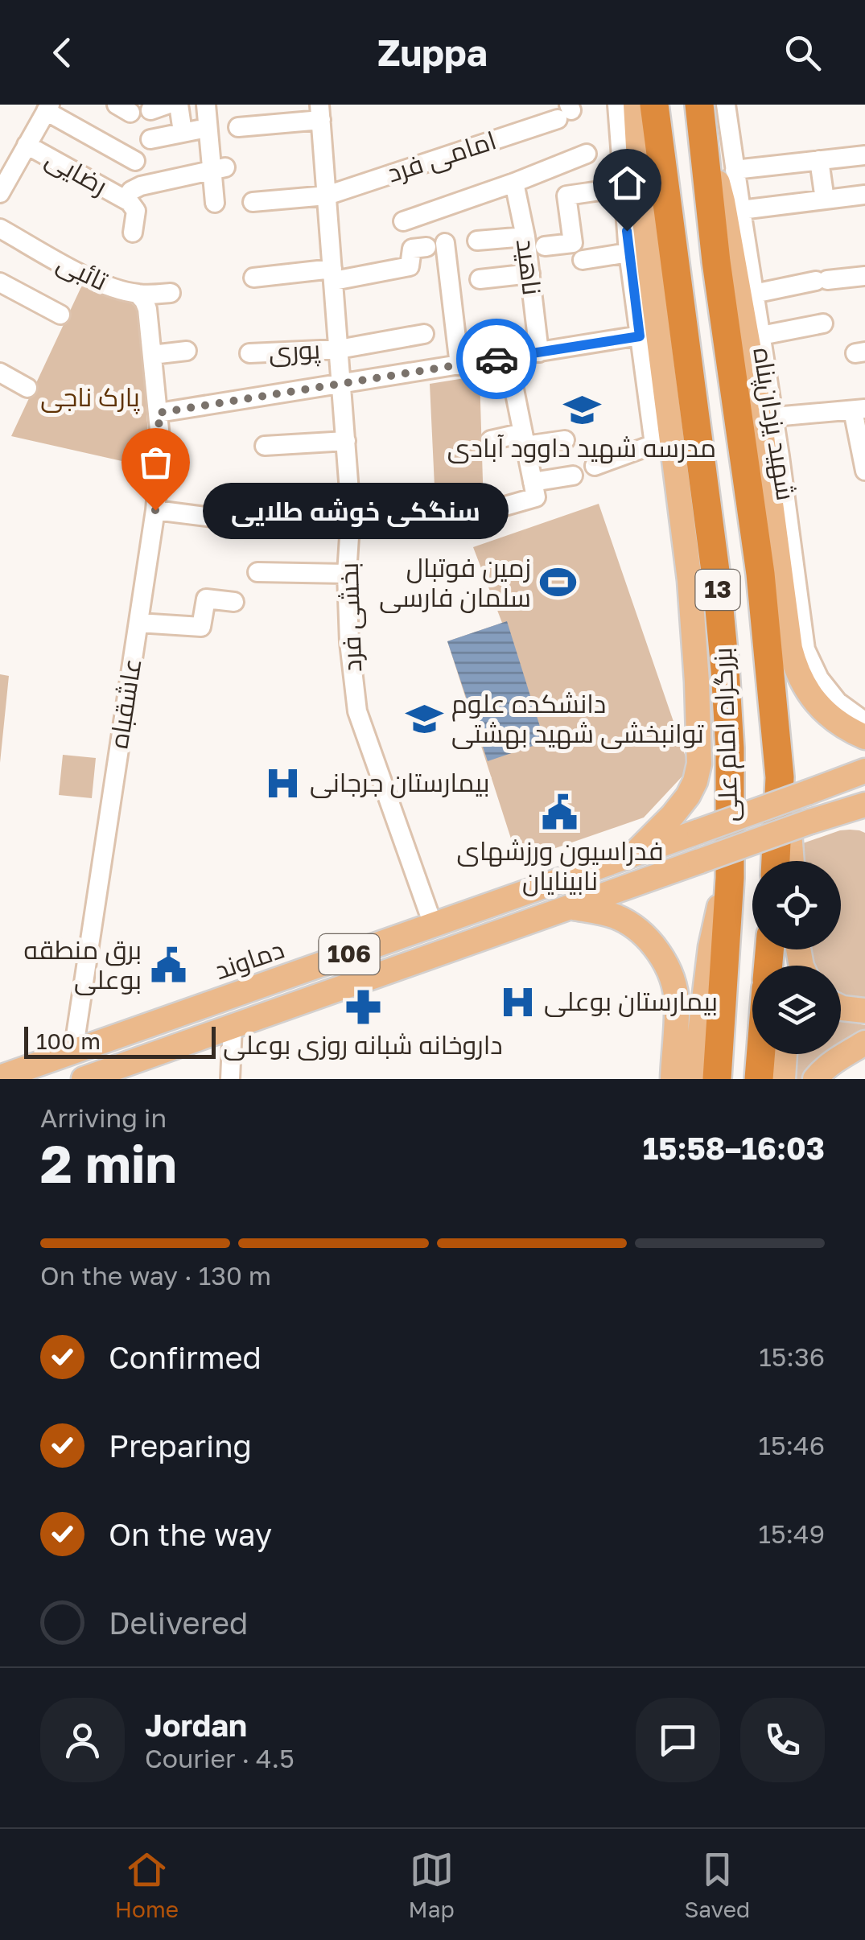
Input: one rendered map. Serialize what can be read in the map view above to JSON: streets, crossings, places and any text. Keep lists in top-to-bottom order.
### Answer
{
  "streets": {
    "highway": ["13", "بزرگراه امام علی"],
    "main road": ["106", "دماوند"],
    "street": [
      "امامی فرد",
      "رضایی",
      "ناهید",
      "تائبی",
      "پوری",
      "شهید یزدان‌پناه",
      "بخشی فرد",
      "عاشقباه"
    ]
  },
  "crossings": [
    ["امامی فرد", "بخشی فرد"],
    ["تائبی", "عاشقباه"],
    ["پوری", "بخشی فرد"],
    ["بخشی فرد", "دماوند"],
    ["عاشقباه", "دماوند"]
  ],
  "parks": ["پارک ناجی"],
  "places": {
    "school or university": ["مدرسه شهید داوود آبادی", "دانشکده علوم توانبخشی شهید بهشتی"],
    "other": ["سنگکی خوشه طلایی"],
    "sports": ["زمین فوتبال سلمان فارسی"],
    "hospital": ["بیمارستان جرجانی", "بیمارستان بوعلی"],
    "public building": ["فدراسیون ورزشهای نابینایان", "برق منطقه بوعلی"],
    "pharmacy": ["داروخانه شبانه روزی بوعلی"]
  },
  "scale_bar": "100 m",
  "page": {
    "header": "Zuppa",
    "bubble": "سنگکی خوشه طلایی",
    "scale": "100 m",
    "heading": ["2 min", "Arriving in", "15:58–16:03"],
    "panel": ["Jordan", "Courier · 4.5"],
    "bar": "On the way · 130 m",
    "list": [
      ["Confirmed", "15:36"],
      ["Preparing", "15:46"],
      ["On the way", "15:49"],
      "Delivered"
    ],
    "tabs": ["Home", "Map", "Saved"]
  }
}
